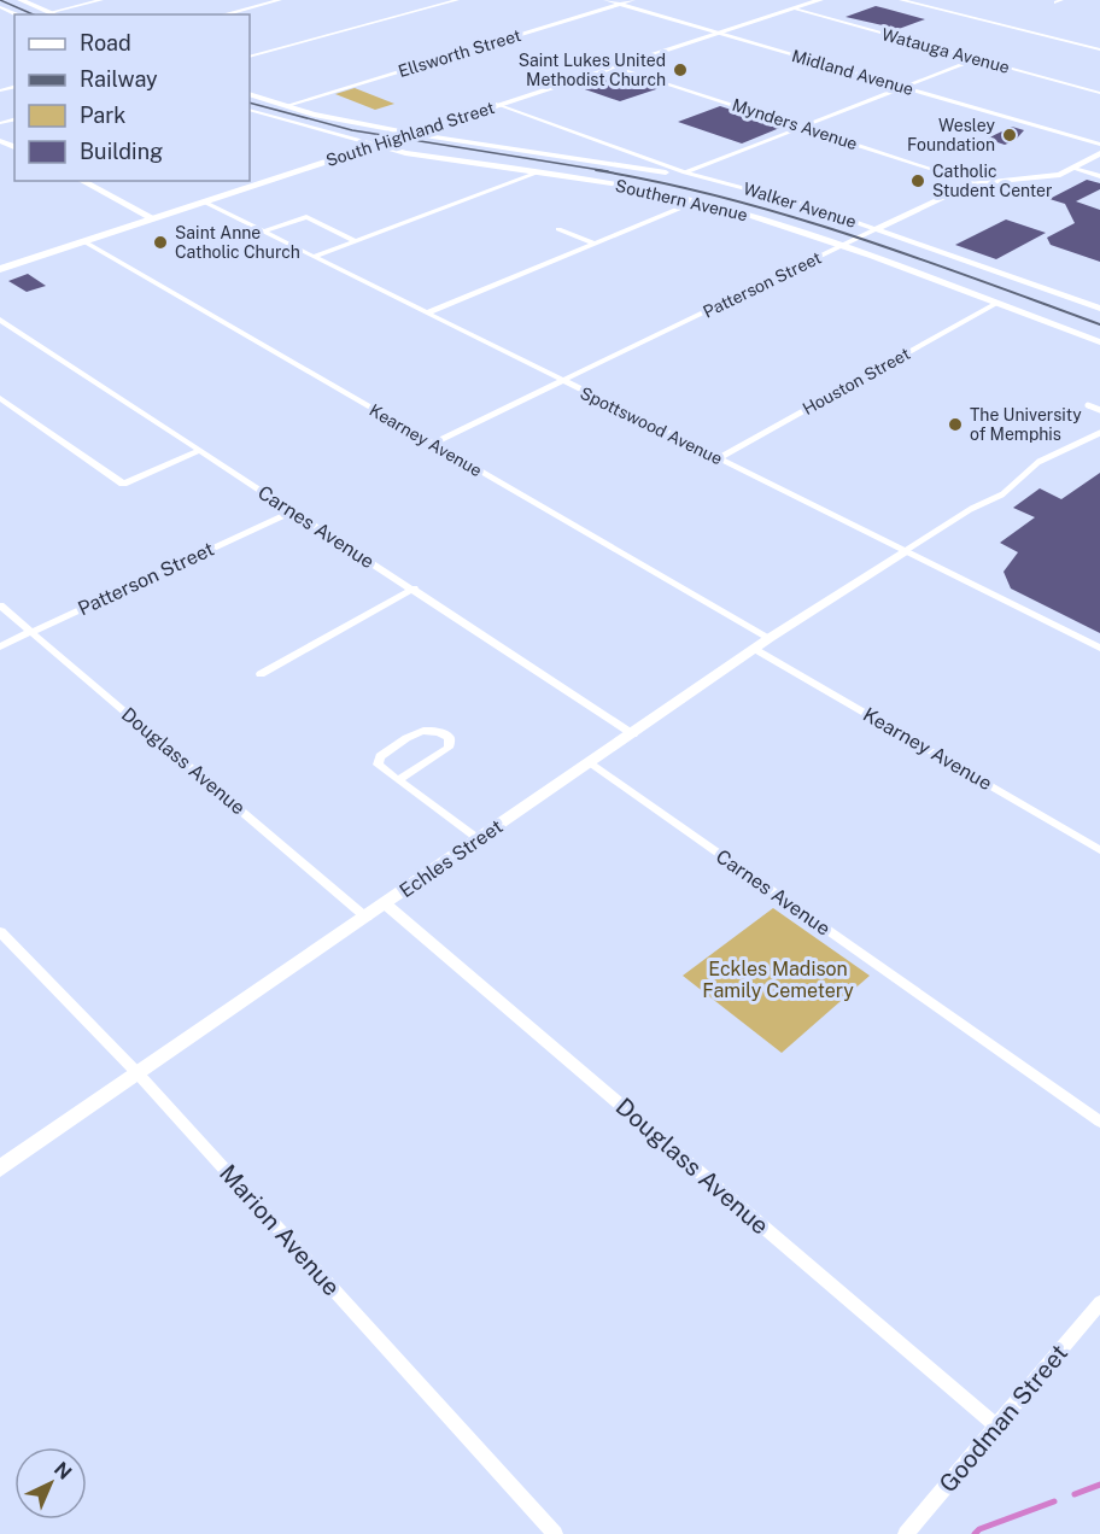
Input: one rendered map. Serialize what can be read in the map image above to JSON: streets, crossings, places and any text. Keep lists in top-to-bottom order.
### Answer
{
  "streets": {
    "main road": ["South Highland Street", "Southern Avenue"],
    "street": [
      "Watauga Avenue",
      "Ellsworth Street",
      "Midland Avenue",
      "Mynders Avenue",
      "Walker Avenue",
      "Patterson Street",
      "Houston Street",
      "Spottswood Avenue",
      "Kearney Avenue",
      "Carnes Avenue",
      "Douglass Avenue",
      "Echles Street",
      "Marion Avenue",
      "Goodman Street"
    ]
  },
  "crossings": [
    ["Watauga Avenue", "South Highland Street"],
    ["Ellsworth Street", "Midland Avenue"],
    ["Ellsworth Street", "Southern Avenue"],
    ["Midland Avenue", "South Highland Street"],
    ["Mynders Avenue", "South Highland Street"],
    ["Mynders Avenue", "Patterson Street"],
    ["South Highland Street", "Southern Avenue"],
    ["South Highland Street", "Walker Avenue"],
    ["South Highland Street", "Spottswood Avenue"],
    ["South Highland Street", "Kearney Avenue"],
    ["Southern Avenue", "Walker Avenue"],
    ["Southern Avenue", "Patterson Street"],
    ["Southern Avenue", "Houston Street"],
    ["Walker Avenue", "Patterson Street"],
    ["Patterson Street", "Spottswood Avenue"],
    ["Patterson Street", "Kearney Avenue"],
    ["Patterson Street", "Carnes Avenue"],
    ["Patterson Street", "Douglass Avenue"],
    ["Houston Street", "Spottswood Avenue"],
    ["Spottswood Avenue", "Echles Street"],
    ["Kearney Avenue", "Echles Street"],
    ["Carnes Avenue", "Echles Street"],
    ["Douglass Avenue", "Echles Street"],
    ["Douglass Avenue", "Goodman Street"],
    ["Echles Street", "Marion Avenue"]
  ],
  "parks": ["Eckles Madison Family Cemetery"],
  "places": [
    "Saint Lukes United Methodist Church",
    "Wesley Foundation",
    "Catholic Student Center",
    "Saint Anne Catholic Church",
    "The University of Memphis"
  ],
  "legend": [
    "Road",
    "Railway",
    "Park",
    "Building"
  ],
  "north": "top right"
}
